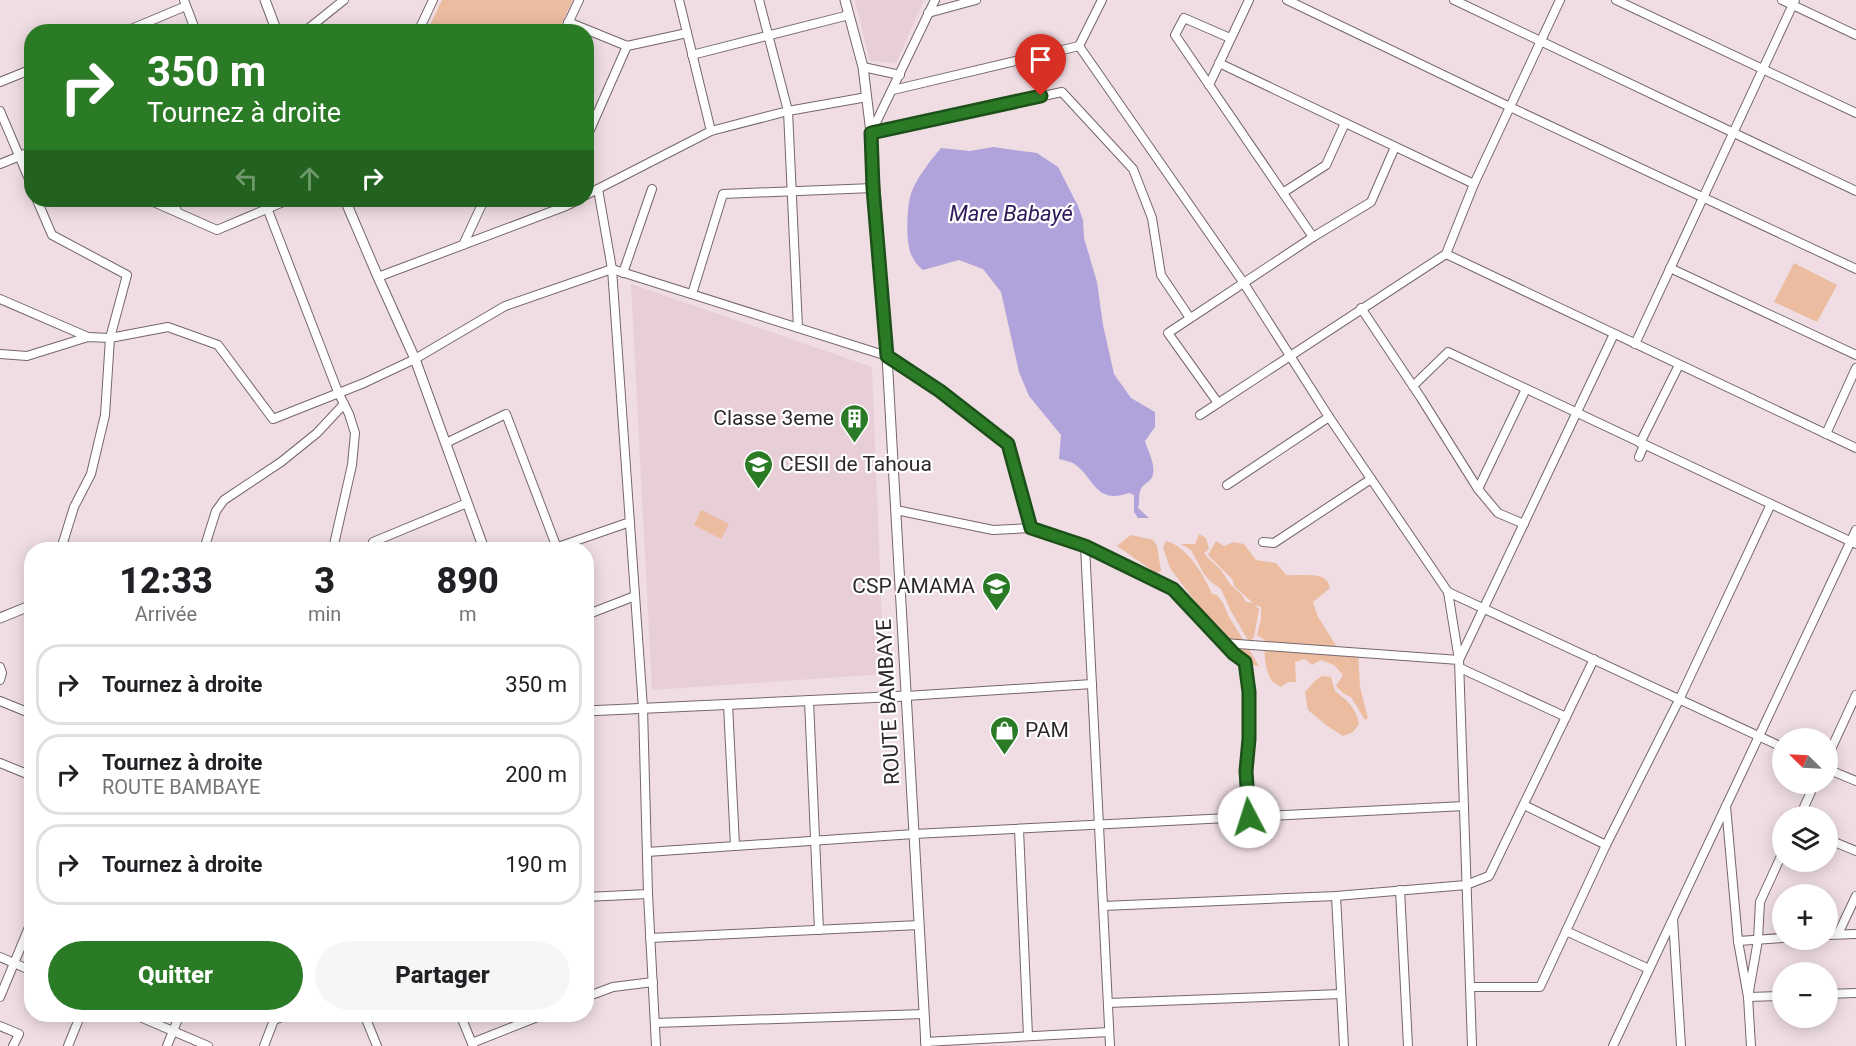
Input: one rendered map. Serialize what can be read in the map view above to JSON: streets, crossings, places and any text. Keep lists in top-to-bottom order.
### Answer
{
  "streets": {
    "street": ["ROUTE BAMBAYE"]
  },
  "water": ["Mare Babayé"],
  "places": {
    "building": ["Classe 3eme"],
    "school or university": ["CESII de Tahoua", "CSP AMAMA"],
    "shop": ["PAM"]
  },
  "north": "top left",
  "page": {
    "turn": ["350 m", "Tournez à droite"],
    "eta": [
      "12:33",
      "Arrivée",
      "3",
      "min",
      "890",
      "m"
    ],
    "list": [
      {
        "name": "Tournez à droite",
        "value": "350 m"
      },
      {
        "name": "Tournez à droite",
        "note": "ROUTE BAMBAYE",
        "value": "200 m"
      },
      {
        "name": "Tournez à droite",
        "value": "190 m"
      }
    ],
    "map_buttons": ["+", "−"],
    "buttons": ["Quitter", "Partager"]
  }
}
